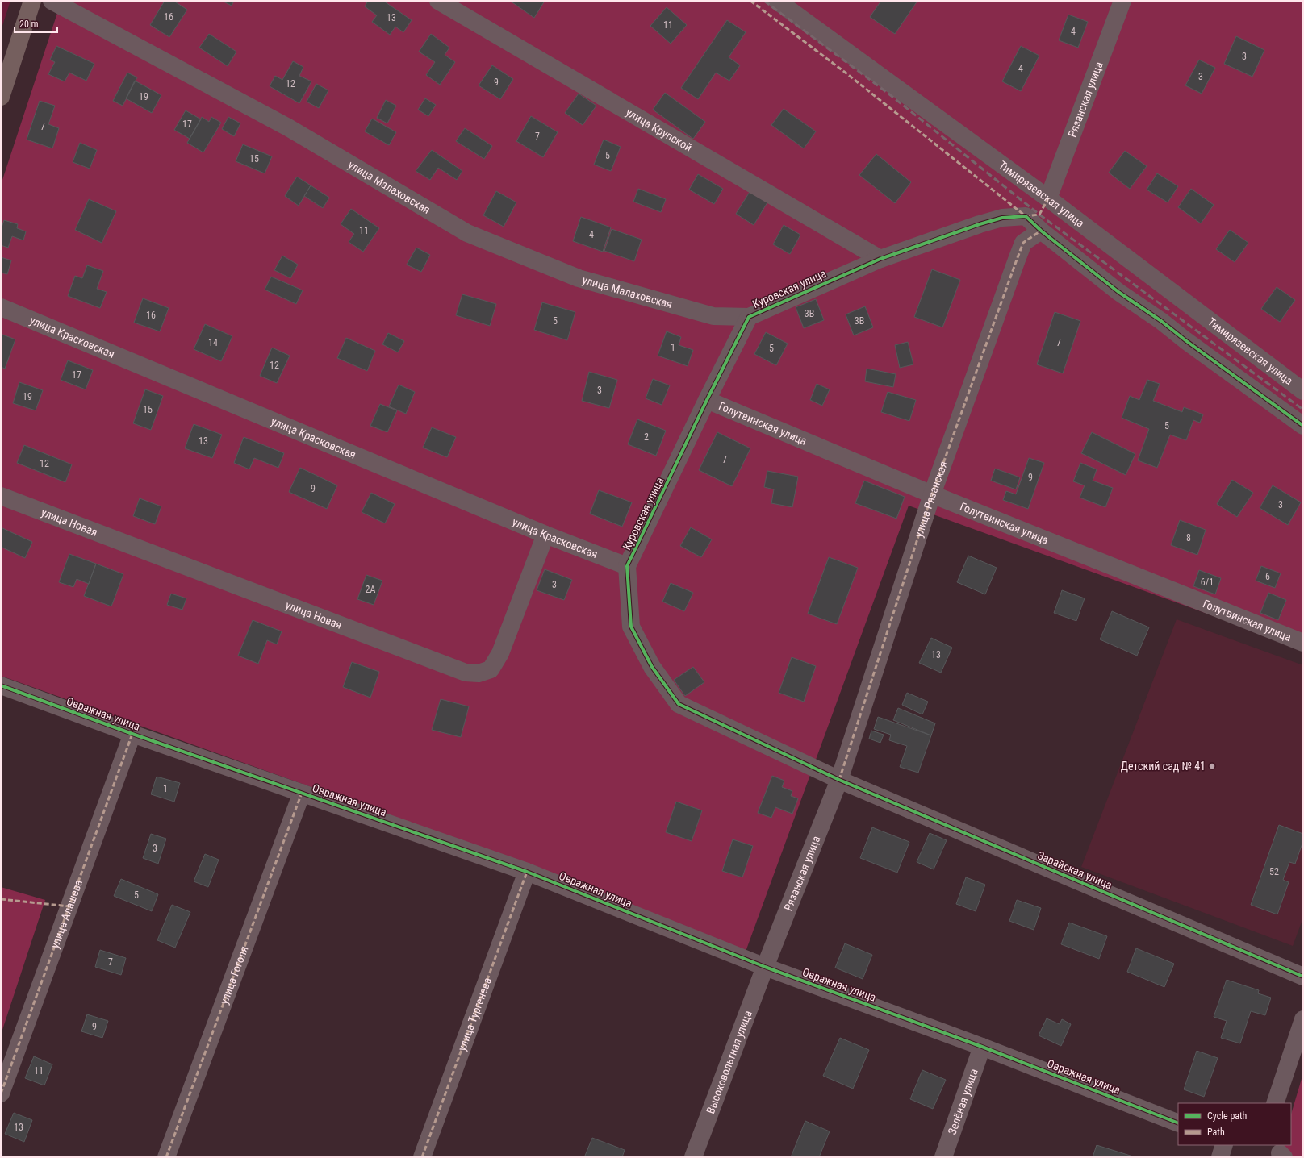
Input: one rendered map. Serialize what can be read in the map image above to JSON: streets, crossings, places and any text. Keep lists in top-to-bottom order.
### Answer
{
  "streets": {
    "street": [
      "Рязанская улица",
      "улица Крупской",
      "улица Малаховская",
      "Тимирязевская улица",
      "Куровская улица",
      "улица Красковская",
      "Голутвинская улица",
      "улица Рязанская",
      "улица Новая",
      "Овражная улица",
      "Зарайская улица",
      "улица Алашева",
      "улица Гоголя",
      "улица Тургенева",
      "Высоковольтная улица",
      "Зелёная улица"
    ]
  },
  "crossings": [
    ["Рязанская улица", "Тимирязевская улица"],
    ["Рязанская улица", "улица Рязанская"],
    ["Рязанская улица", "Овражная улица"],
    ["Рязанская улица", "Зарайская улица"],
    ["Рязанская улица", "Высоковольтная улица"],
    ["улица Крупской", "Куровская улица"],
    ["улица Малаховская", "Куровская улица"],
    ["Куровская улица", "улица Красковская"],
    ["Куровская улица", "Голутвинская улица"],
    ["Куровская улица", "улица Рязанская"],
    ["Куровская улица", "Зарайская улица"],
    ["улица Красковская", "улица Новая"],
    ["улица Красковская", "Зарайская улица"],
    ["Голутвинская улица", "улица Рязанская"],
    ["улица Рязанская", "Зарайская улица"],
    ["Овражная улица", "улица Алашева"],
    ["Овражная улица", "улица Гоголя"],
    ["Овражная улица", "улица Тургенева"],
    ["Овражная улица", "Высоковольтная улица"],
    ["Овражная улица", "Зелёная улица"]
  ],
  "places": ["Детский сад № 41"],
  "house_numbers": [
    "16",
    "13",
    "11",
    "4",
    "3",
    "4",
    "3",
    "9",
    "12",
    "19",
    "17",
    "7",
    "7",
    "5",
    "15",
    "11",
    "4",
    "3В",
    "16",
    "5",
    "3В",
    "14",
    "7",
    "1",
    "5",
    "12",
    "17",
    "3",
    "19",
    "15",
    "5",
    "2",
    "13",
    "7",
    "12",
    "9",
    "9",
    "3",
    "8",
    "6",
    "6/1",
    "3",
    "2А",
    "13",
    "1",
    "3",
    "52",
    "5",
    "7",
    "9",
    "11",
    "13"
  ],
  "legend": ["Cycle path", "Path"],
  "scale_bar": "20 m"
}
